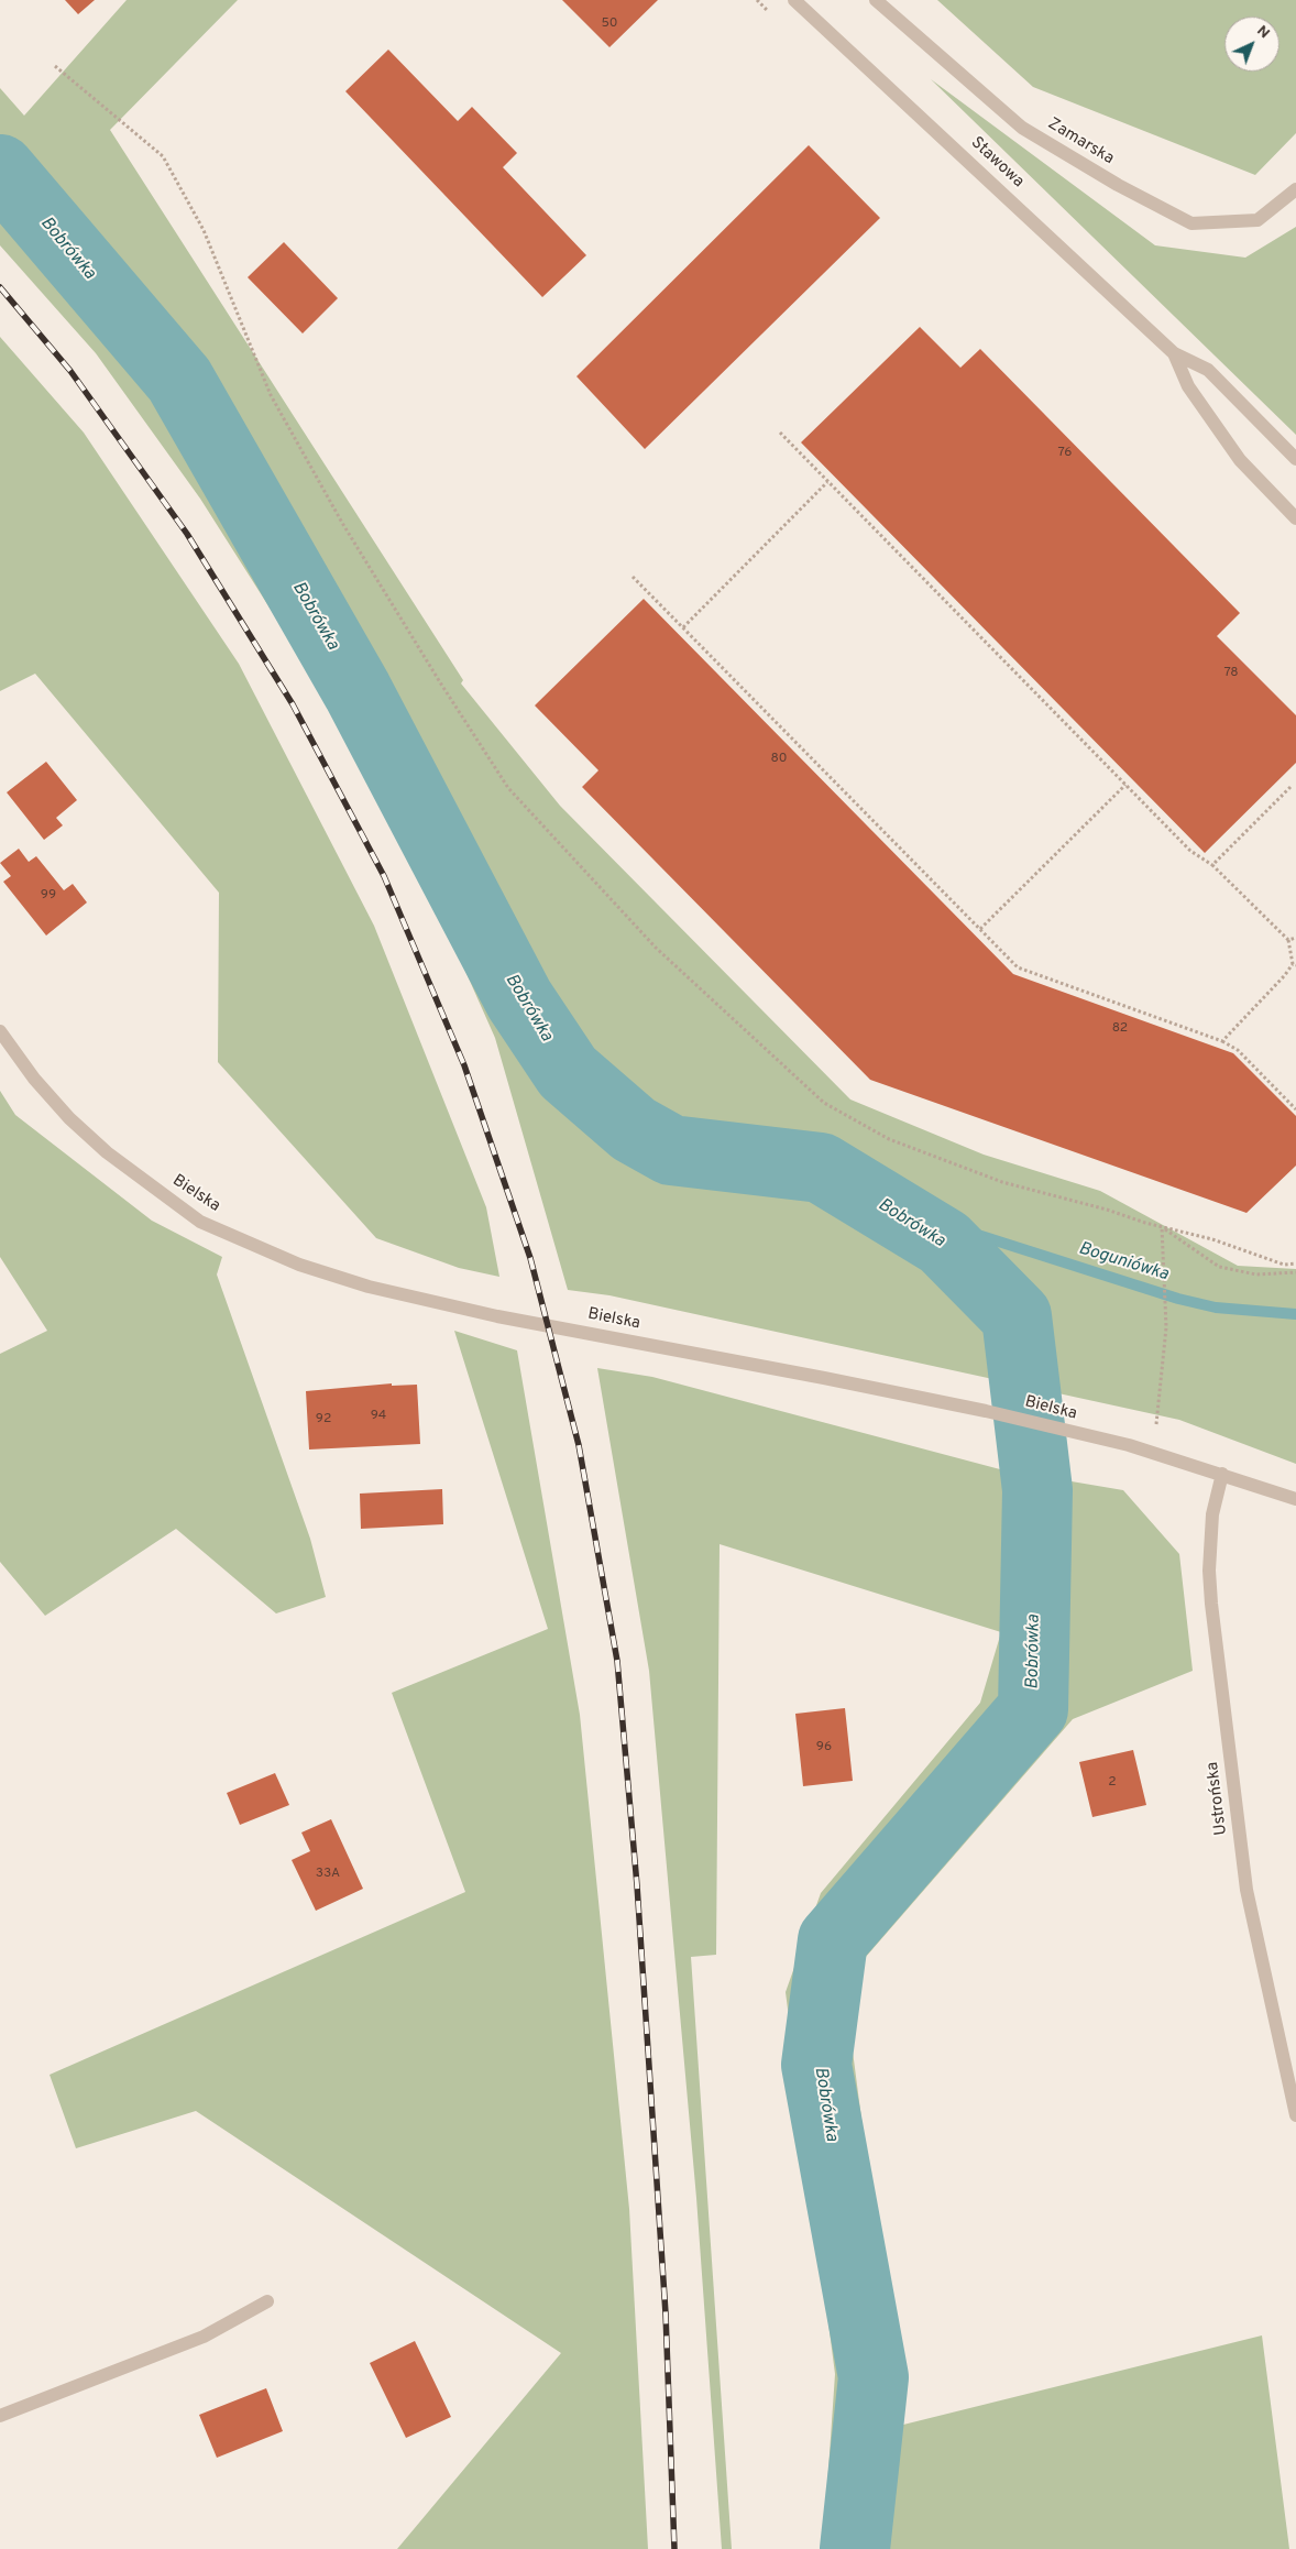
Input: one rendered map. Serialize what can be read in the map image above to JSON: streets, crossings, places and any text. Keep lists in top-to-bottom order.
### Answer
{
  "streets": {
    "street": [
      "Zamarska",
      "Stawowa",
      "Bielska",
      "Ustrońska"
    ]
  },
  "crossings": [
    ["Bielska", "Ustrońska"]
  ],
  "water": ["Bobrówka", "Boguniówka"],
  "house_numbers": [
    "50",
    "76",
    "78",
    "80",
    "99",
    "82",
    "94",
    "92",
    "96",
    "2",
    "33A"
  ],
  "north": "top right"
}
